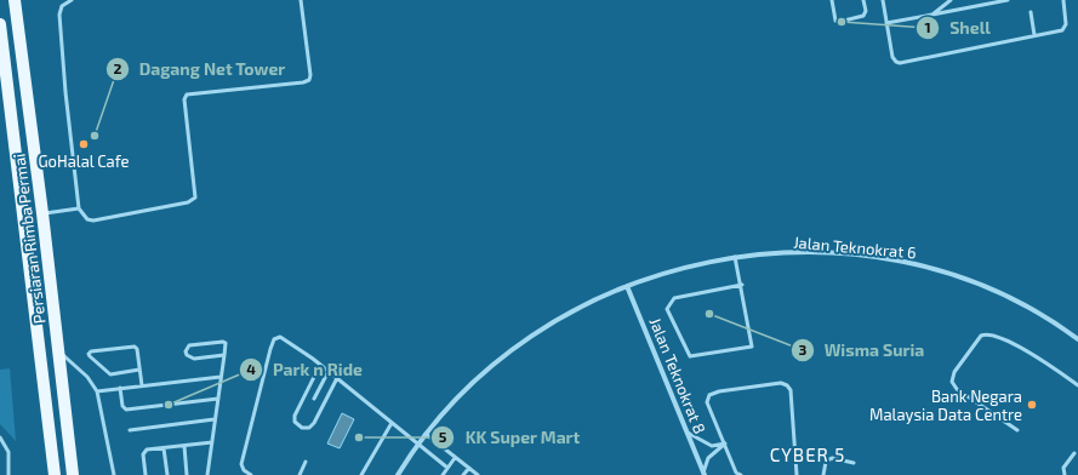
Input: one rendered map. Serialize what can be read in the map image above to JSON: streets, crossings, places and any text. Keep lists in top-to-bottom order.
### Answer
{
  "streets": {
    "main road": ["Persiaran Rimba Permai"],
    "street": ["Jalan Teknokrat 6", "Jalan Teknokrat 8"]
  },
  "crossings": [
    ["Jalan Teknokrat 6", "Jalan Teknokrat 8"]
  ],
  "districts": ["CYBER 5"],
  "places": [
    "Shell",
    "Dagang Net Tower",
    "GoHalal Cafe",
    "Wisma Suria",
    "Park n Ride",
    "Bank Negara Malaysia Data Centre",
    "KK Super Mart"
  ]
}
